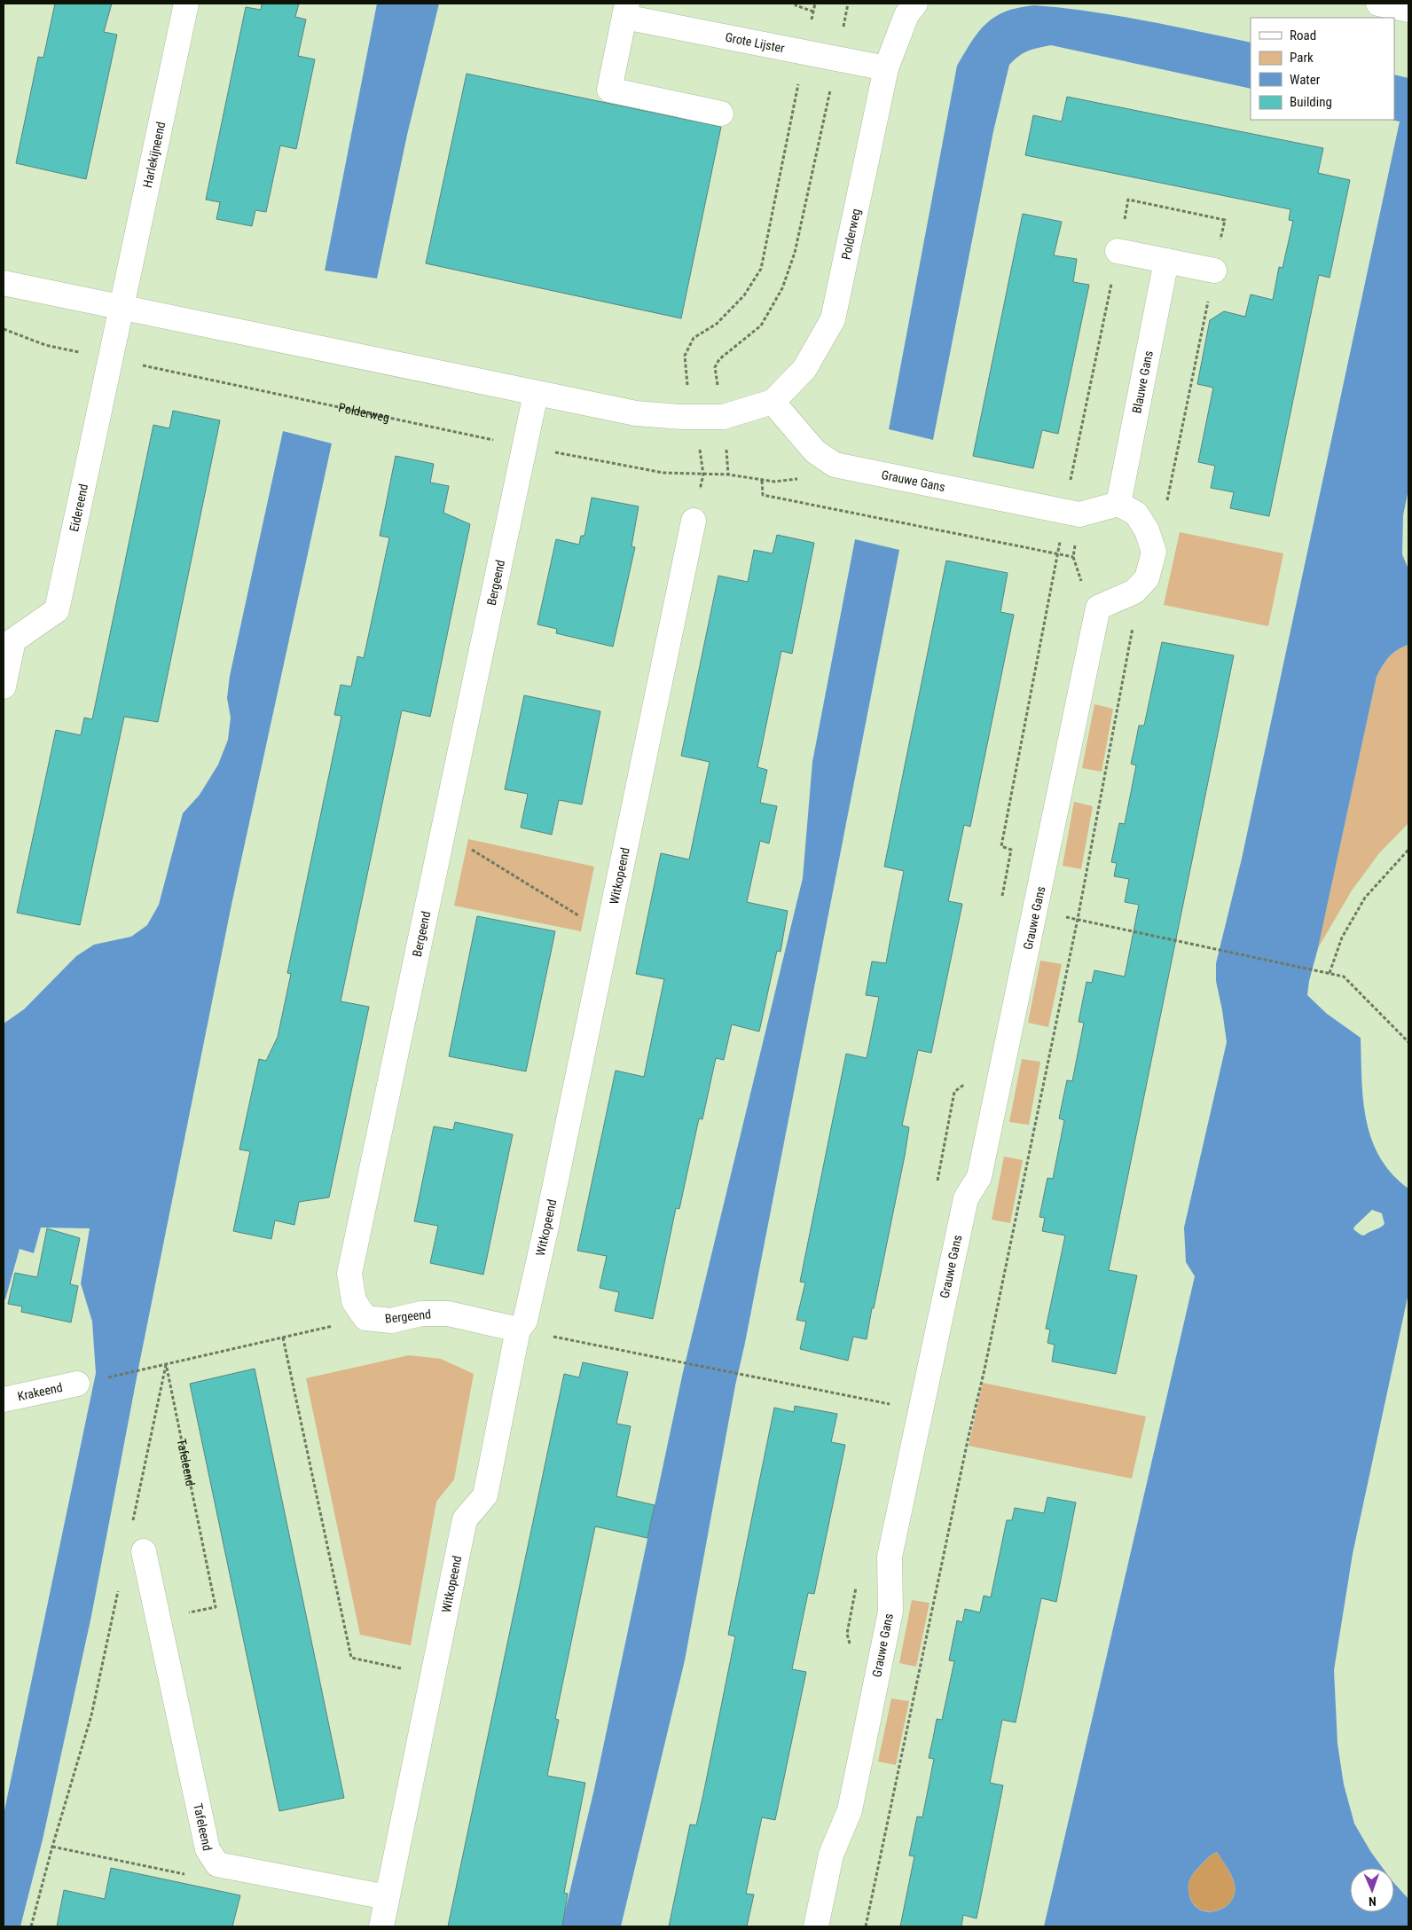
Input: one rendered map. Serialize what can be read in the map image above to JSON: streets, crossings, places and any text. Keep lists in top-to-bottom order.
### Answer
{
  "streets": {
    "street": [
      "Grote Lijster",
      "Harlekijneend",
      "Polderweg",
      "Blauwe Gans",
      "Grauwe Gans",
      "Eidereend",
      "Bergeend",
      "Witkopeend",
      "Krakeend",
      "Tafeleend"
    ]
  },
  "crossings": [
    ["Grote Lijster", "Polderweg"],
    ["Harlekijneend", "Polderweg"],
    ["Harlekijneend", "Eidereend"],
    ["Polderweg", "Grauwe Gans"],
    ["Polderweg", "Eidereend"],
    ["Polderweg", "Bergeend"],
    ["Blauwe Gans", "Grauwe Gans"],
    ["Bergeend", "Witkopeend"],
    ["Witkopeend", "Tafeleend"]
  ],
  "legend": [
    "Road",
    "Park",
    "Water",
    "Building"
  ],
  "north": "bottom"
}
